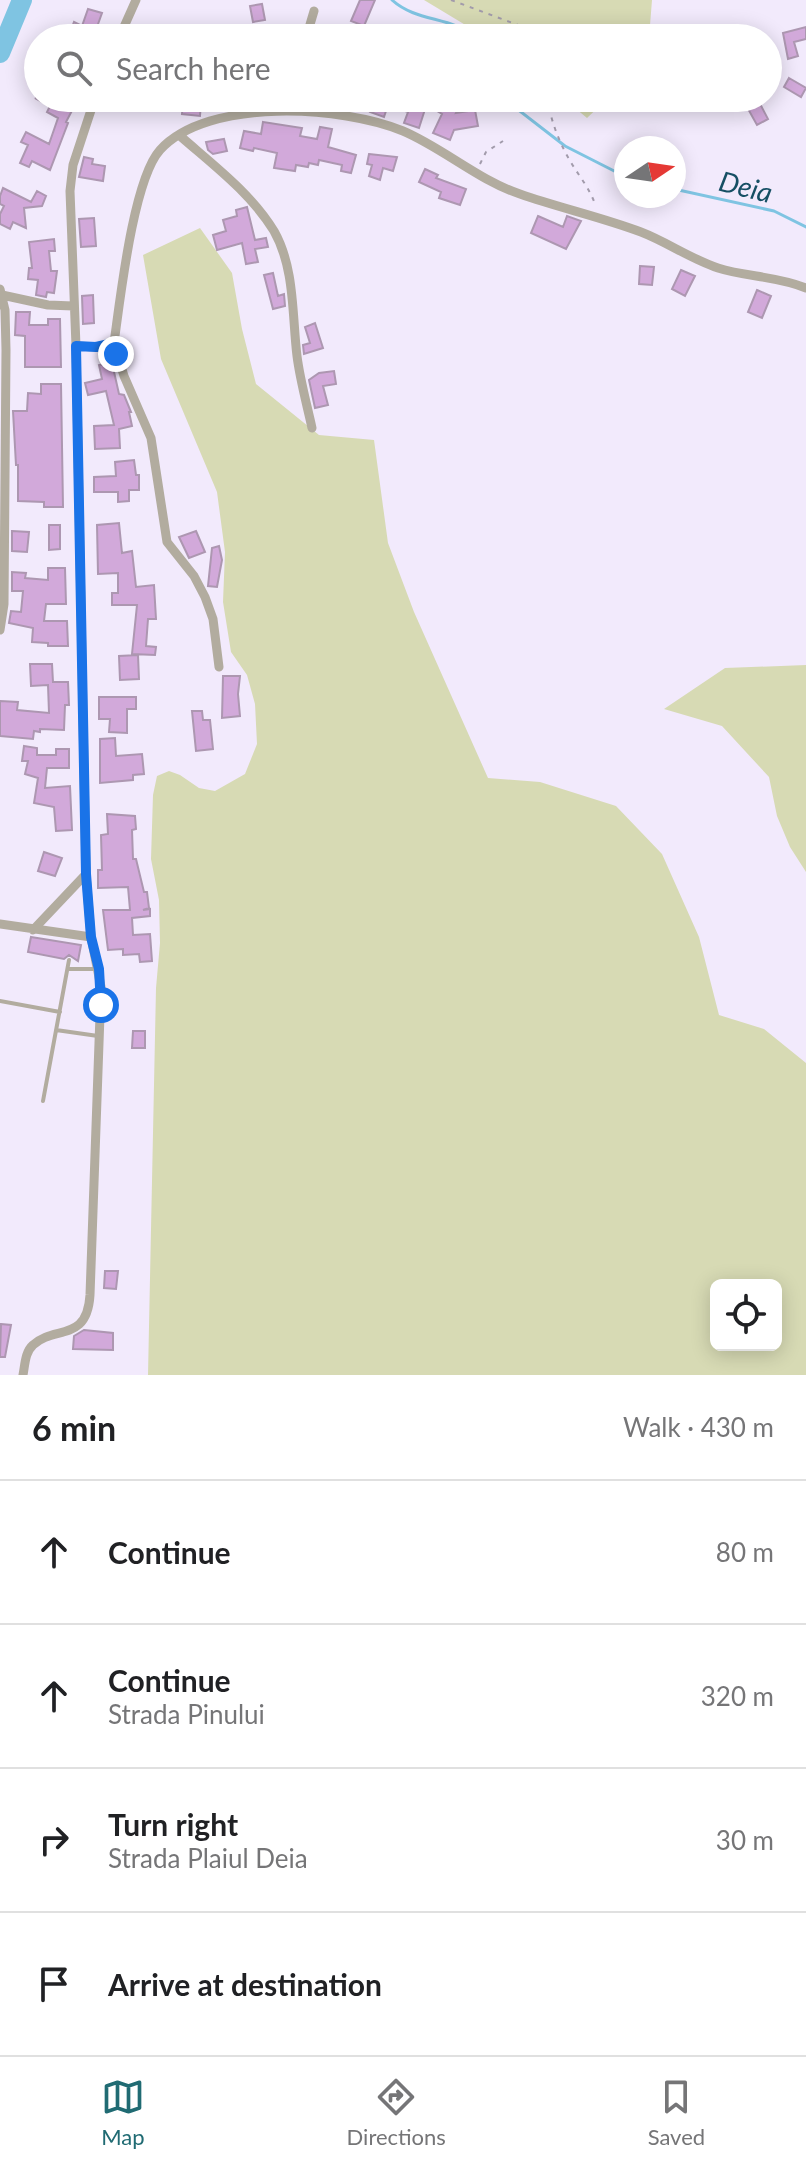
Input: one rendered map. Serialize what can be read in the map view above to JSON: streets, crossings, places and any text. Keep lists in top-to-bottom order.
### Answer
{
  "water": ["Deia"],
  "north": "right",
  "page": {
    "search": "Search here",
    "heading": ["6 min", "Walk · 430 m"],
    "list": [
      ["Continue", "80 m"],
      ["Continue", "Strada Pinului", "320 m"],
      ["Turn right", "Strada Plaiul Deia", "30 m"],
      "Arrive at destination"
    ],
    "nav": ["Map", "Directions", "Saved"]
  }
}
